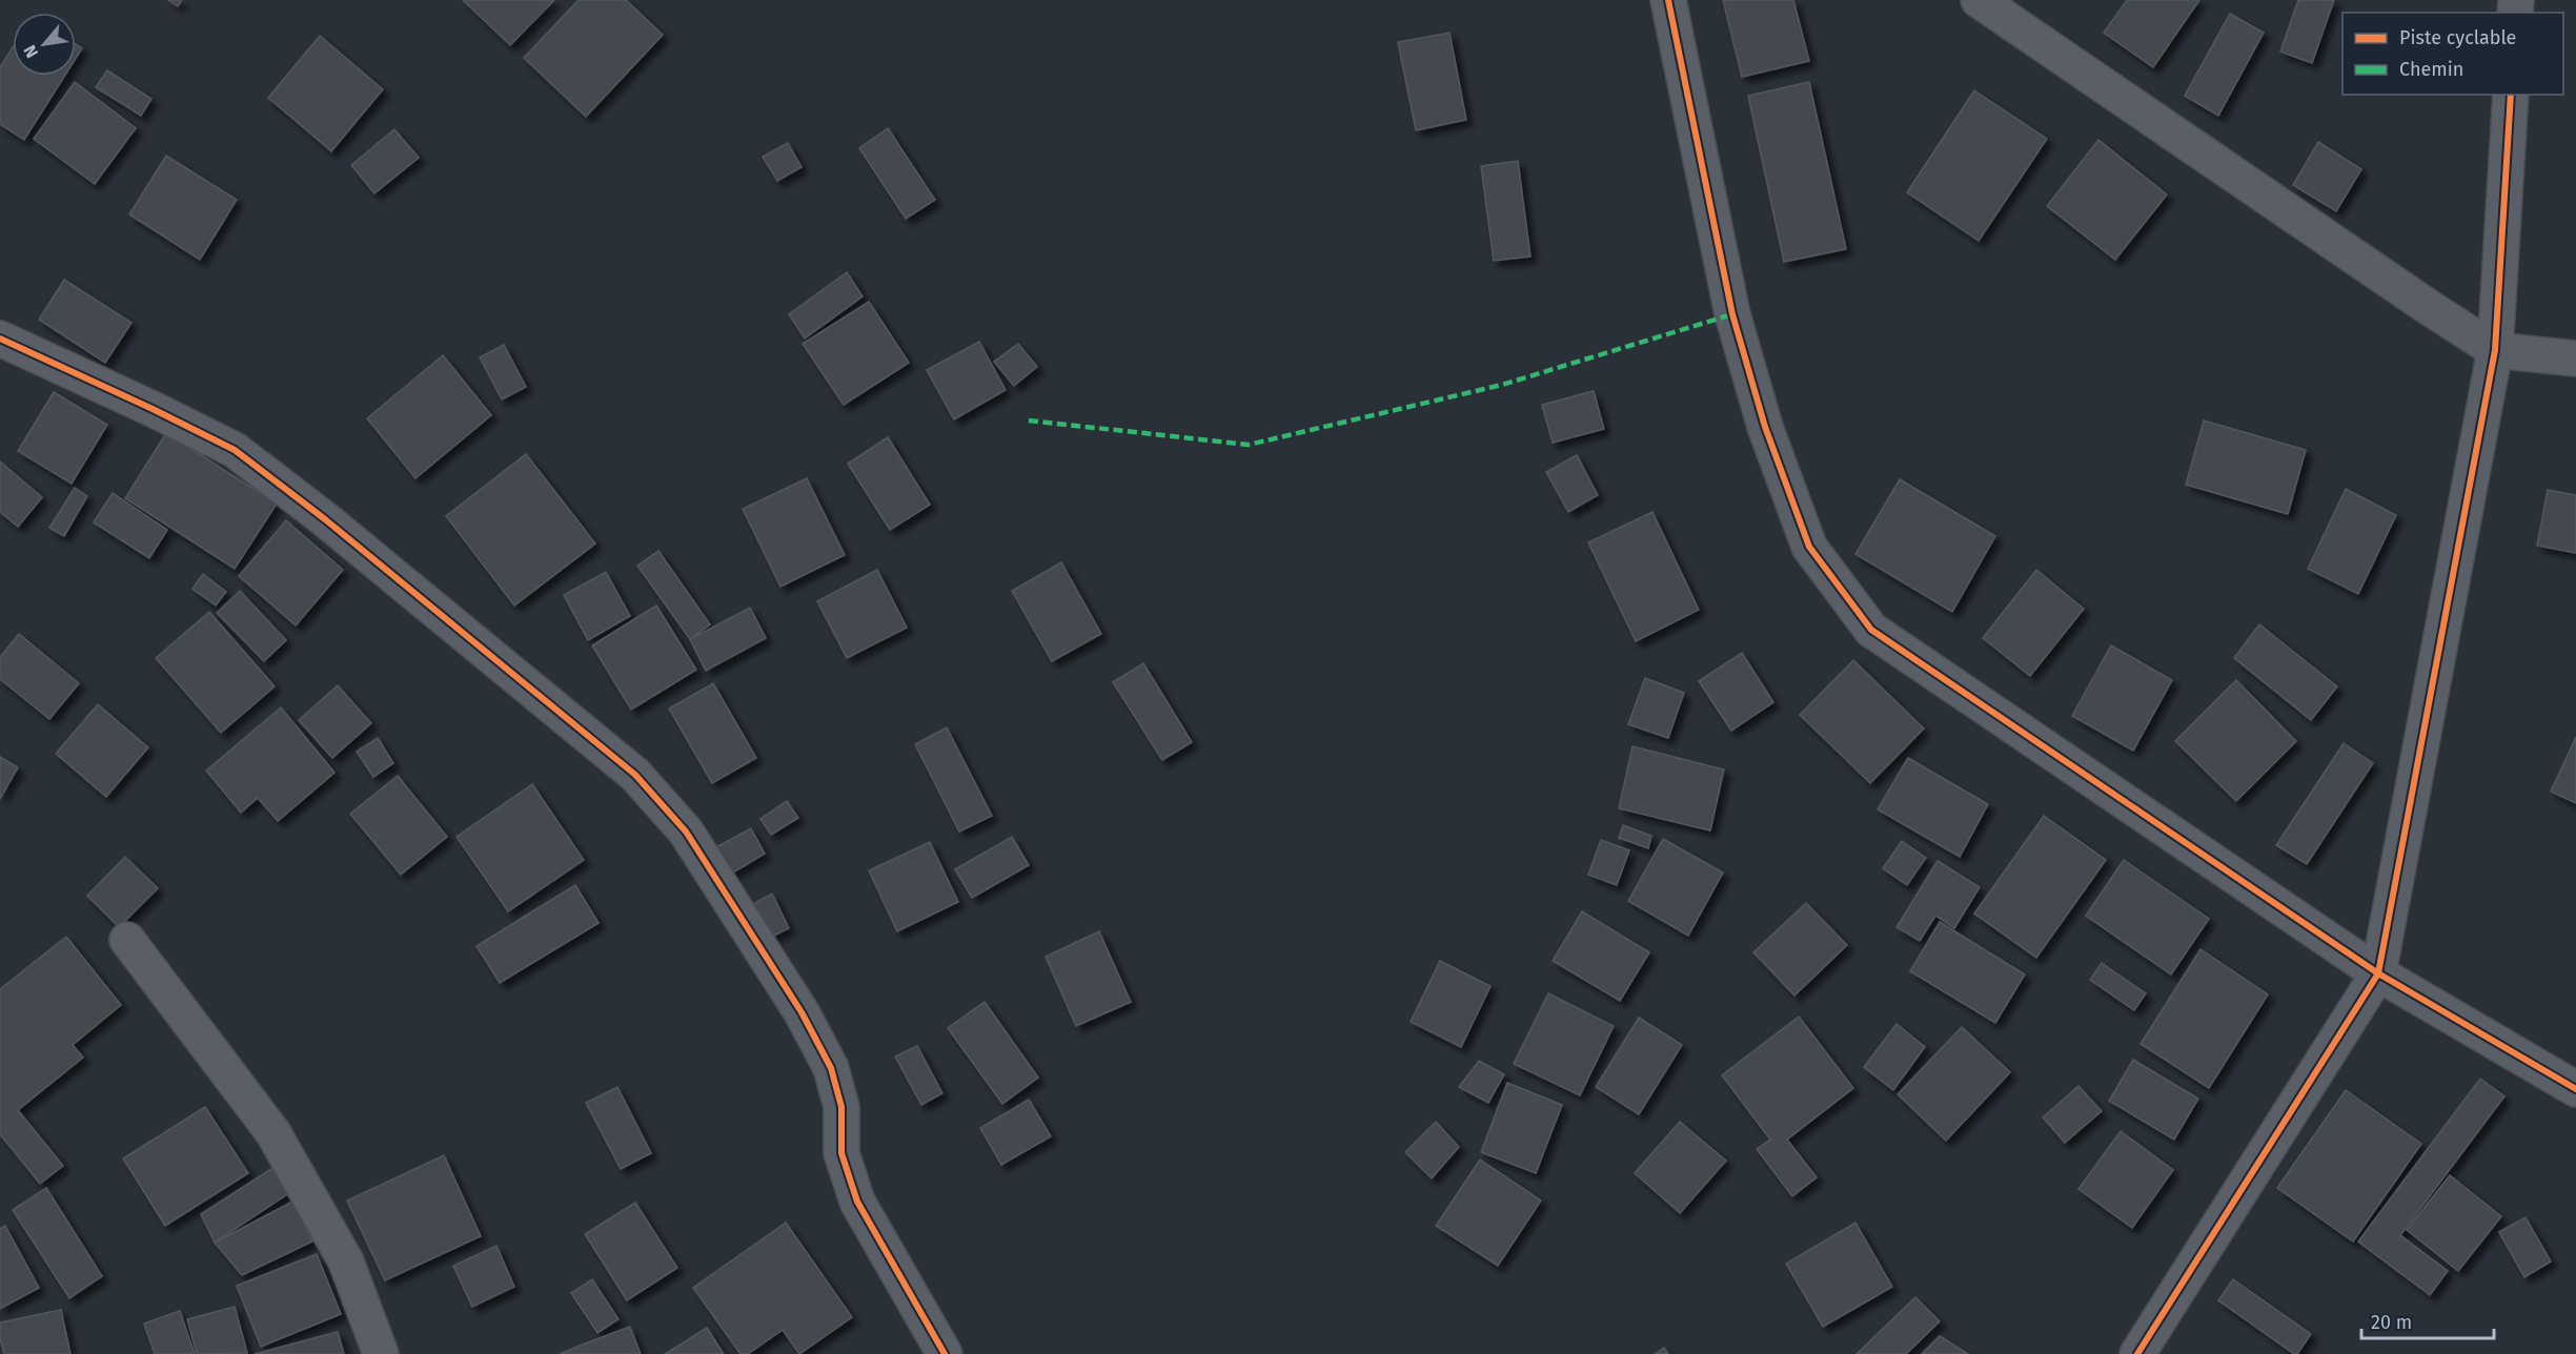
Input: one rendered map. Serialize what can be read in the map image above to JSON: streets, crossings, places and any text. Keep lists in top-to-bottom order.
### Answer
{
  "legend": ["Piste cyclable", "Chemin"],
  "scale_bar": "20 m",
  "north": "bottom left"
}
